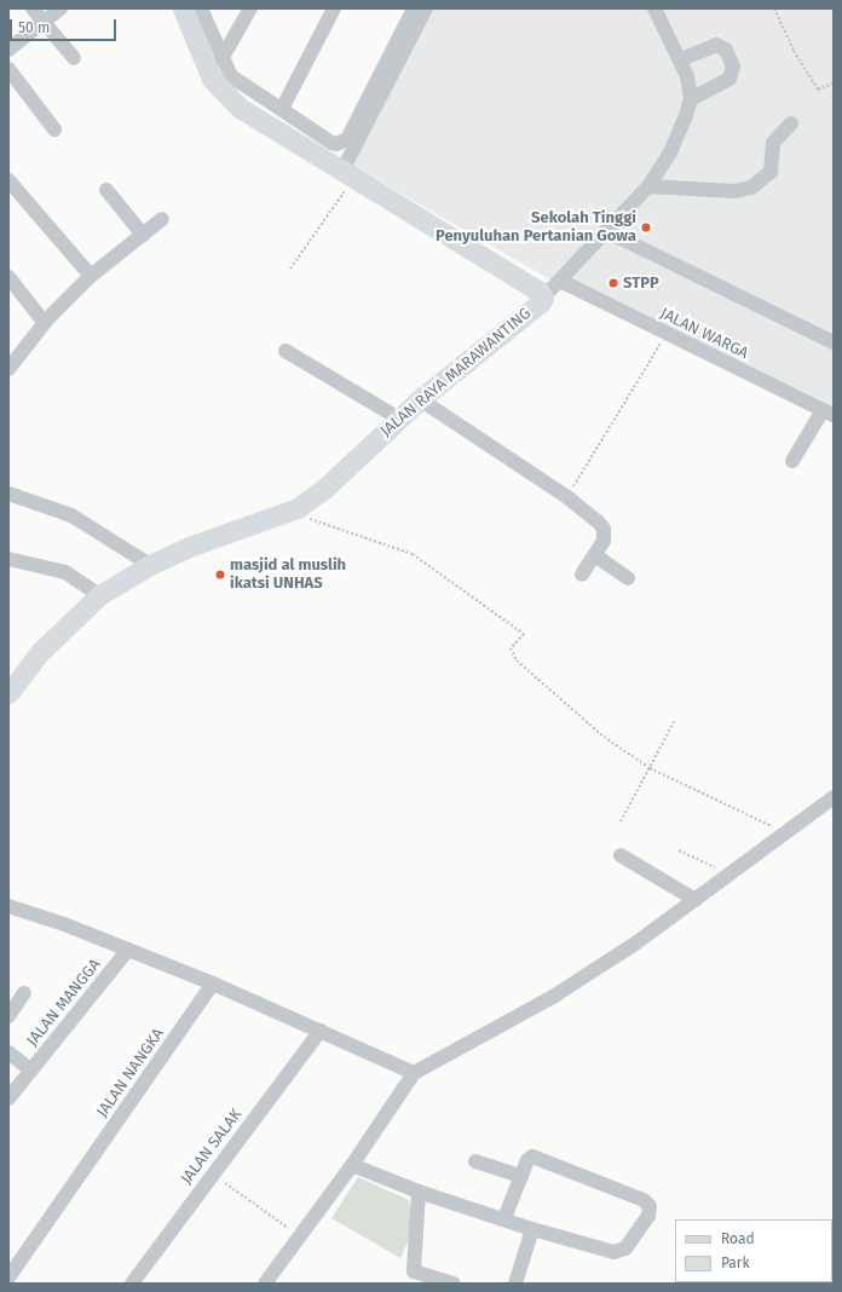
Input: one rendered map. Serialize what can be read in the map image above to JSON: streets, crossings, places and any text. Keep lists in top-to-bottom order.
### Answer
{
  "streets": {
    "street": [
      "JALAN WARGA",
      "JALAN RAYA MARAWANTING",
      "JALAN MANGGA",
      "JALAN NANGKA",
      "JALAN SALAK"
    ]
  },
  "places": ["Sekolah Tinggi Penyuluhan Pertanian Gowa", "STPP", "masjid al muslih ikatsi UNHAS"],
  "legend": ["Road", "Park"],
  "scale_bar": "50 m"
}
